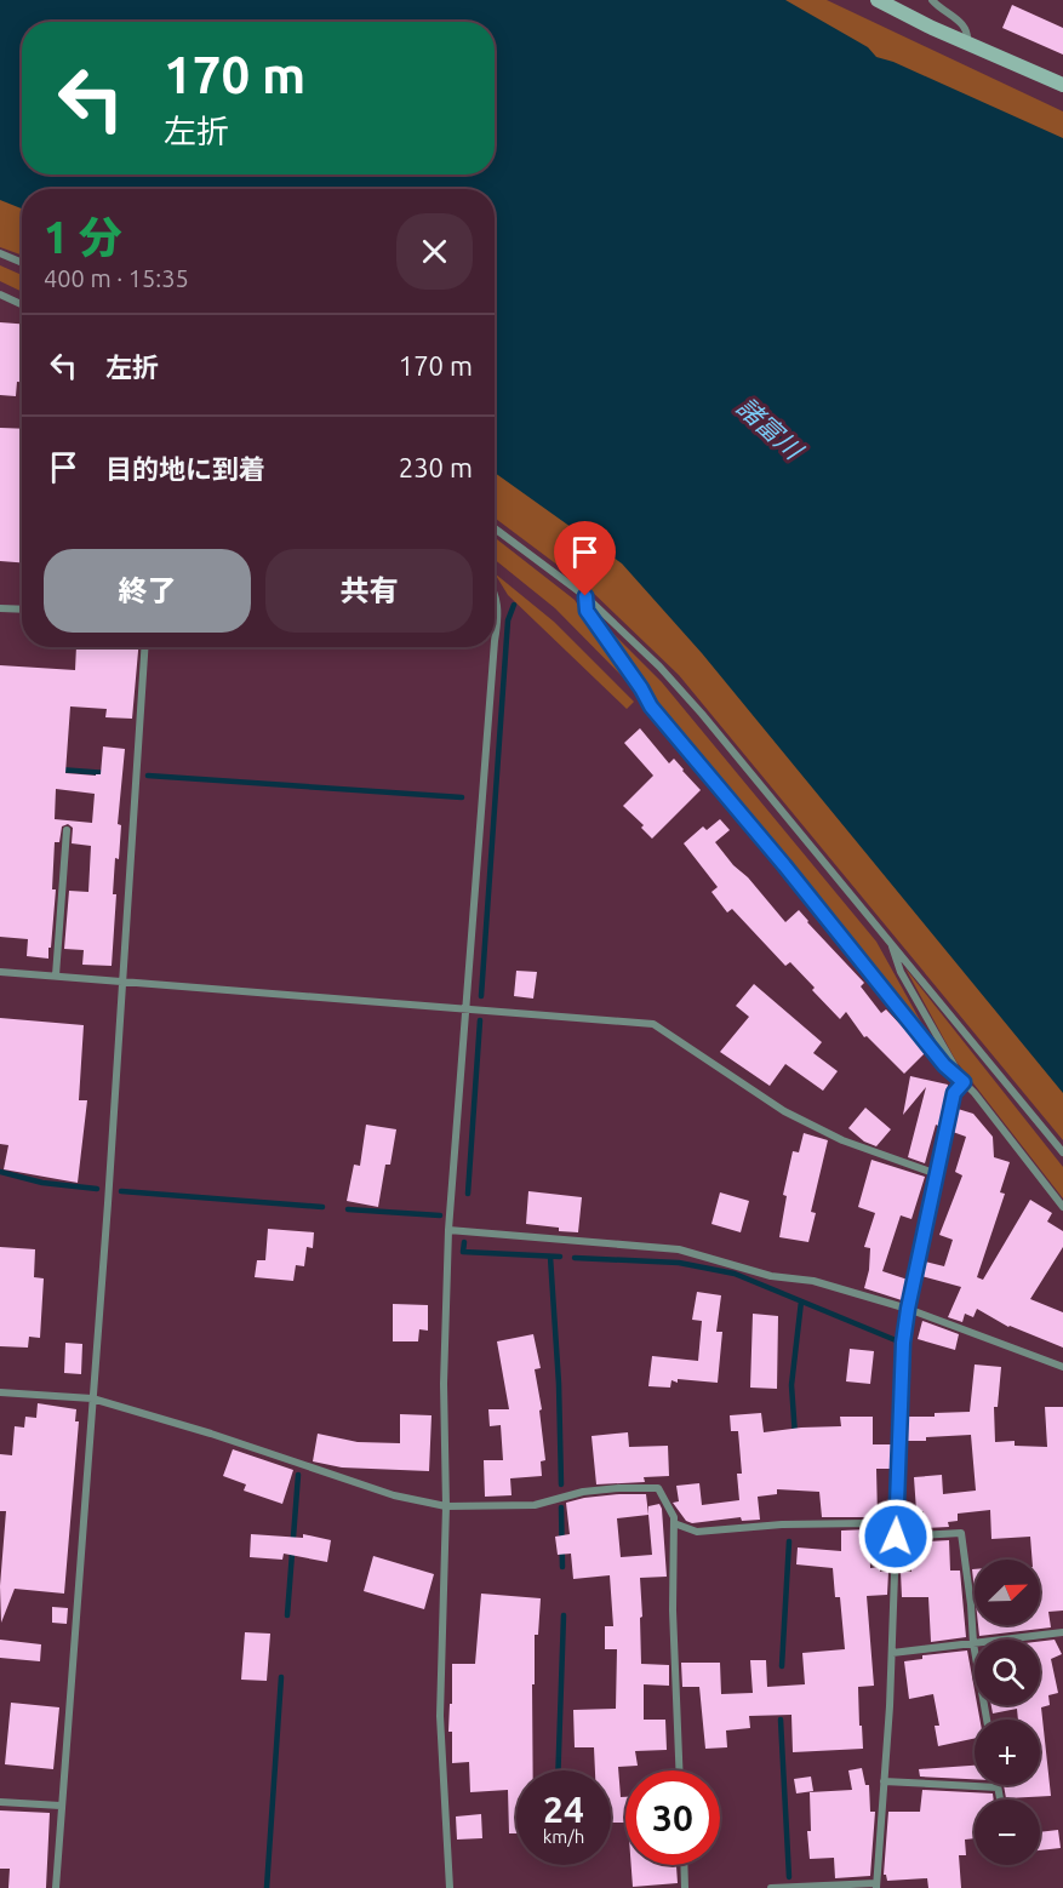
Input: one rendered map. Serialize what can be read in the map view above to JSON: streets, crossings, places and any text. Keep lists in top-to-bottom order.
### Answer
{
  "water": ["諸富川"],
  "north": "top right",
  "page": {
    "turn": ["170 m", "左折"],
    "heading": ["1 分", "400 m · 15:35"],
    "list": [
      {
        "name": "左折",
        "value": "170 m"
      },
      {
        "name": "目的地に到着",
        "value": "230 m"
      }
    ],
    "buttons": ["終了", "共有"],
    "map_buttons": ["+", "−"],
    "speed": "24 km/h",
    "limit": "30"
  }
}
